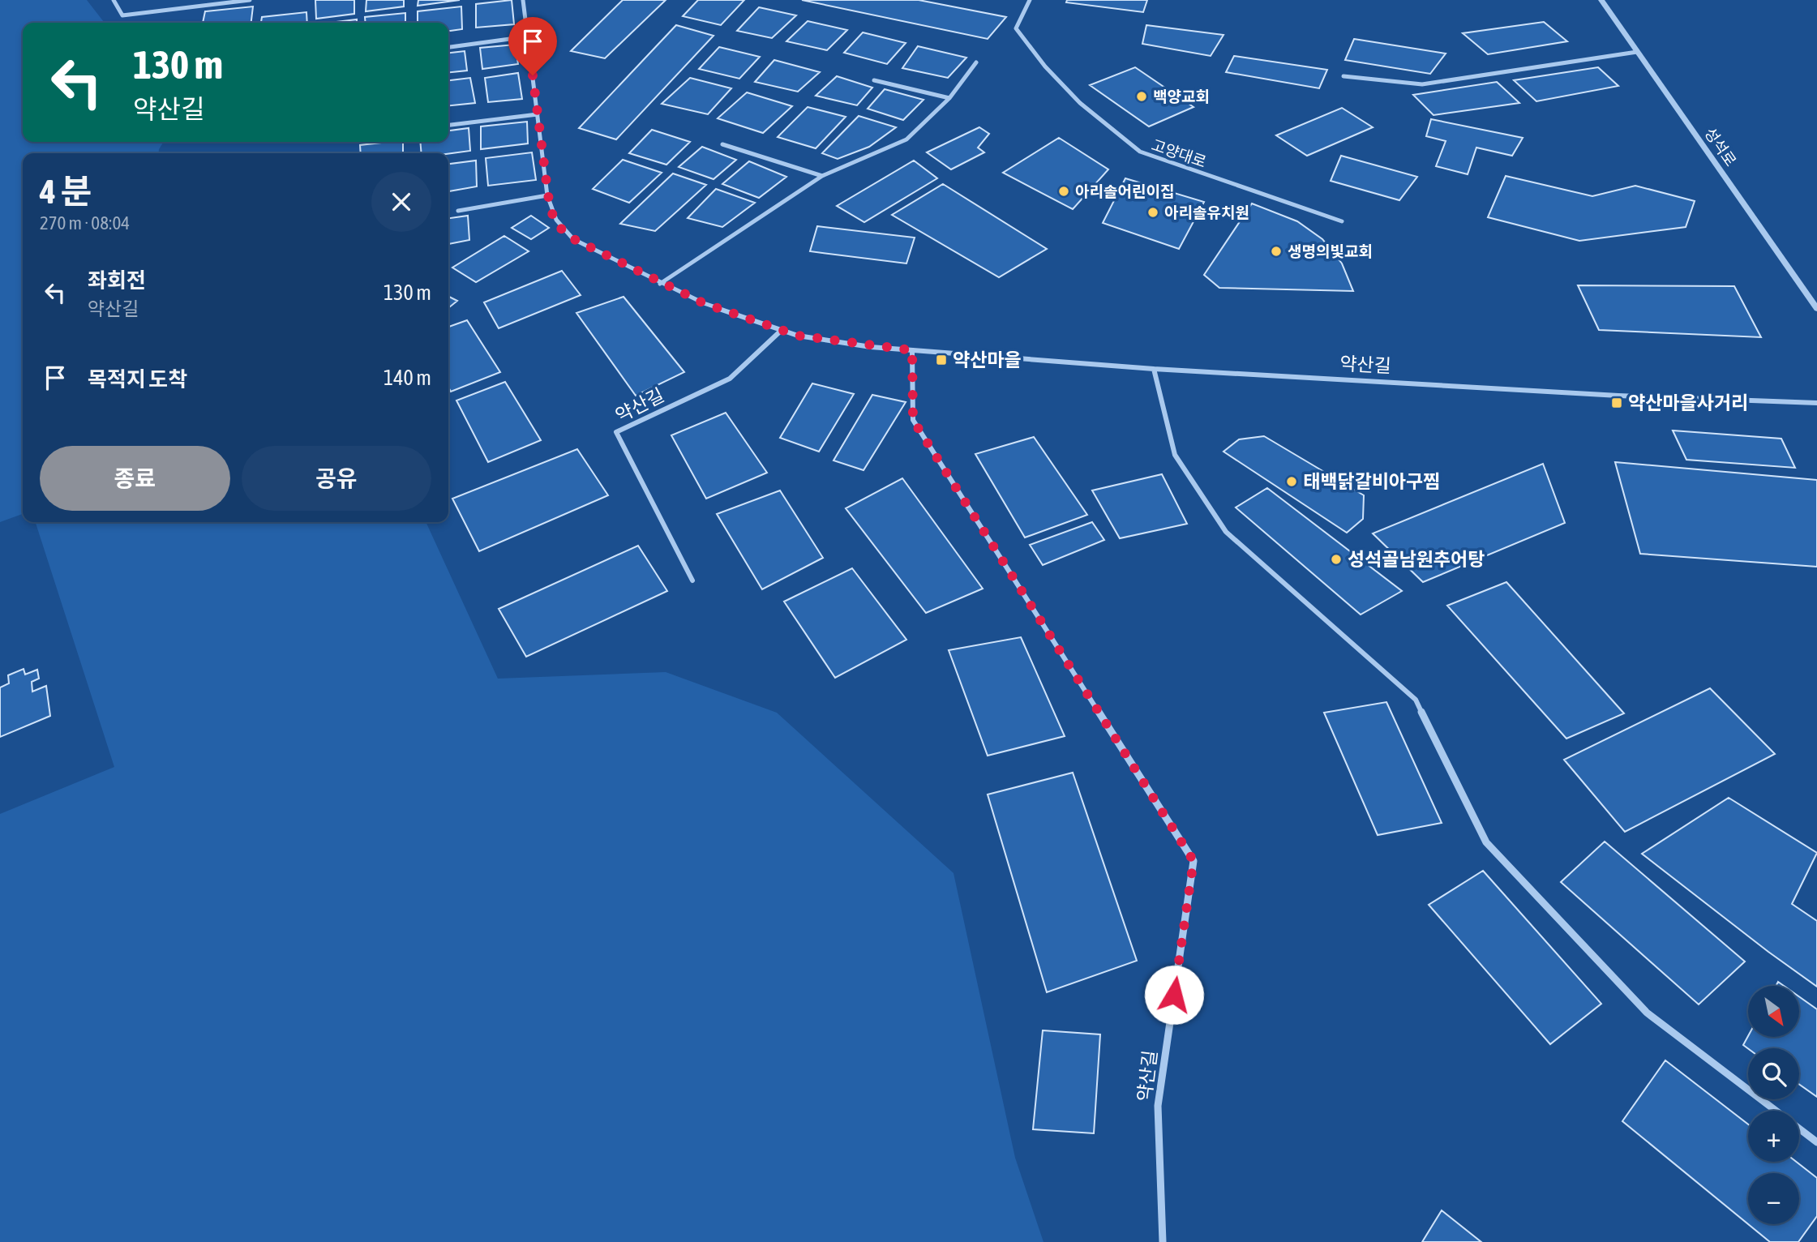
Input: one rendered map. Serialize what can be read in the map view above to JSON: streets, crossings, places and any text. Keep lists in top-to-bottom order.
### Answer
{
  "streets": {
    "street": ["성석로", "고양대로", "약산길"]
  },
  "places": {
    "other": [
      "백양교회",
      "아리솔어린이집",
      "아리솔유치원",
      "생명의빛교회",
      "태백닭갈비아구찜",
      "성석골남원추어탕"
    ],
    "transit": ["약산마을", "약산마을사거리"]
  },
  "north": "bottom right",
  "page": {
    "turn": ["130 m", "약산길"],
    "heading": ["4 분", "270 m · 08:04"],
    "list": [
      {
        "name": "좌회전",
        "note": "약산길",
        "value": "130 m"
      },
      {
        "name": "목적지 도착",
        "value": "140 m"
      }
    ],
    "buttons": ["종료", "공유"],
    "map_buttons": ["+", "−"]
  }
}
